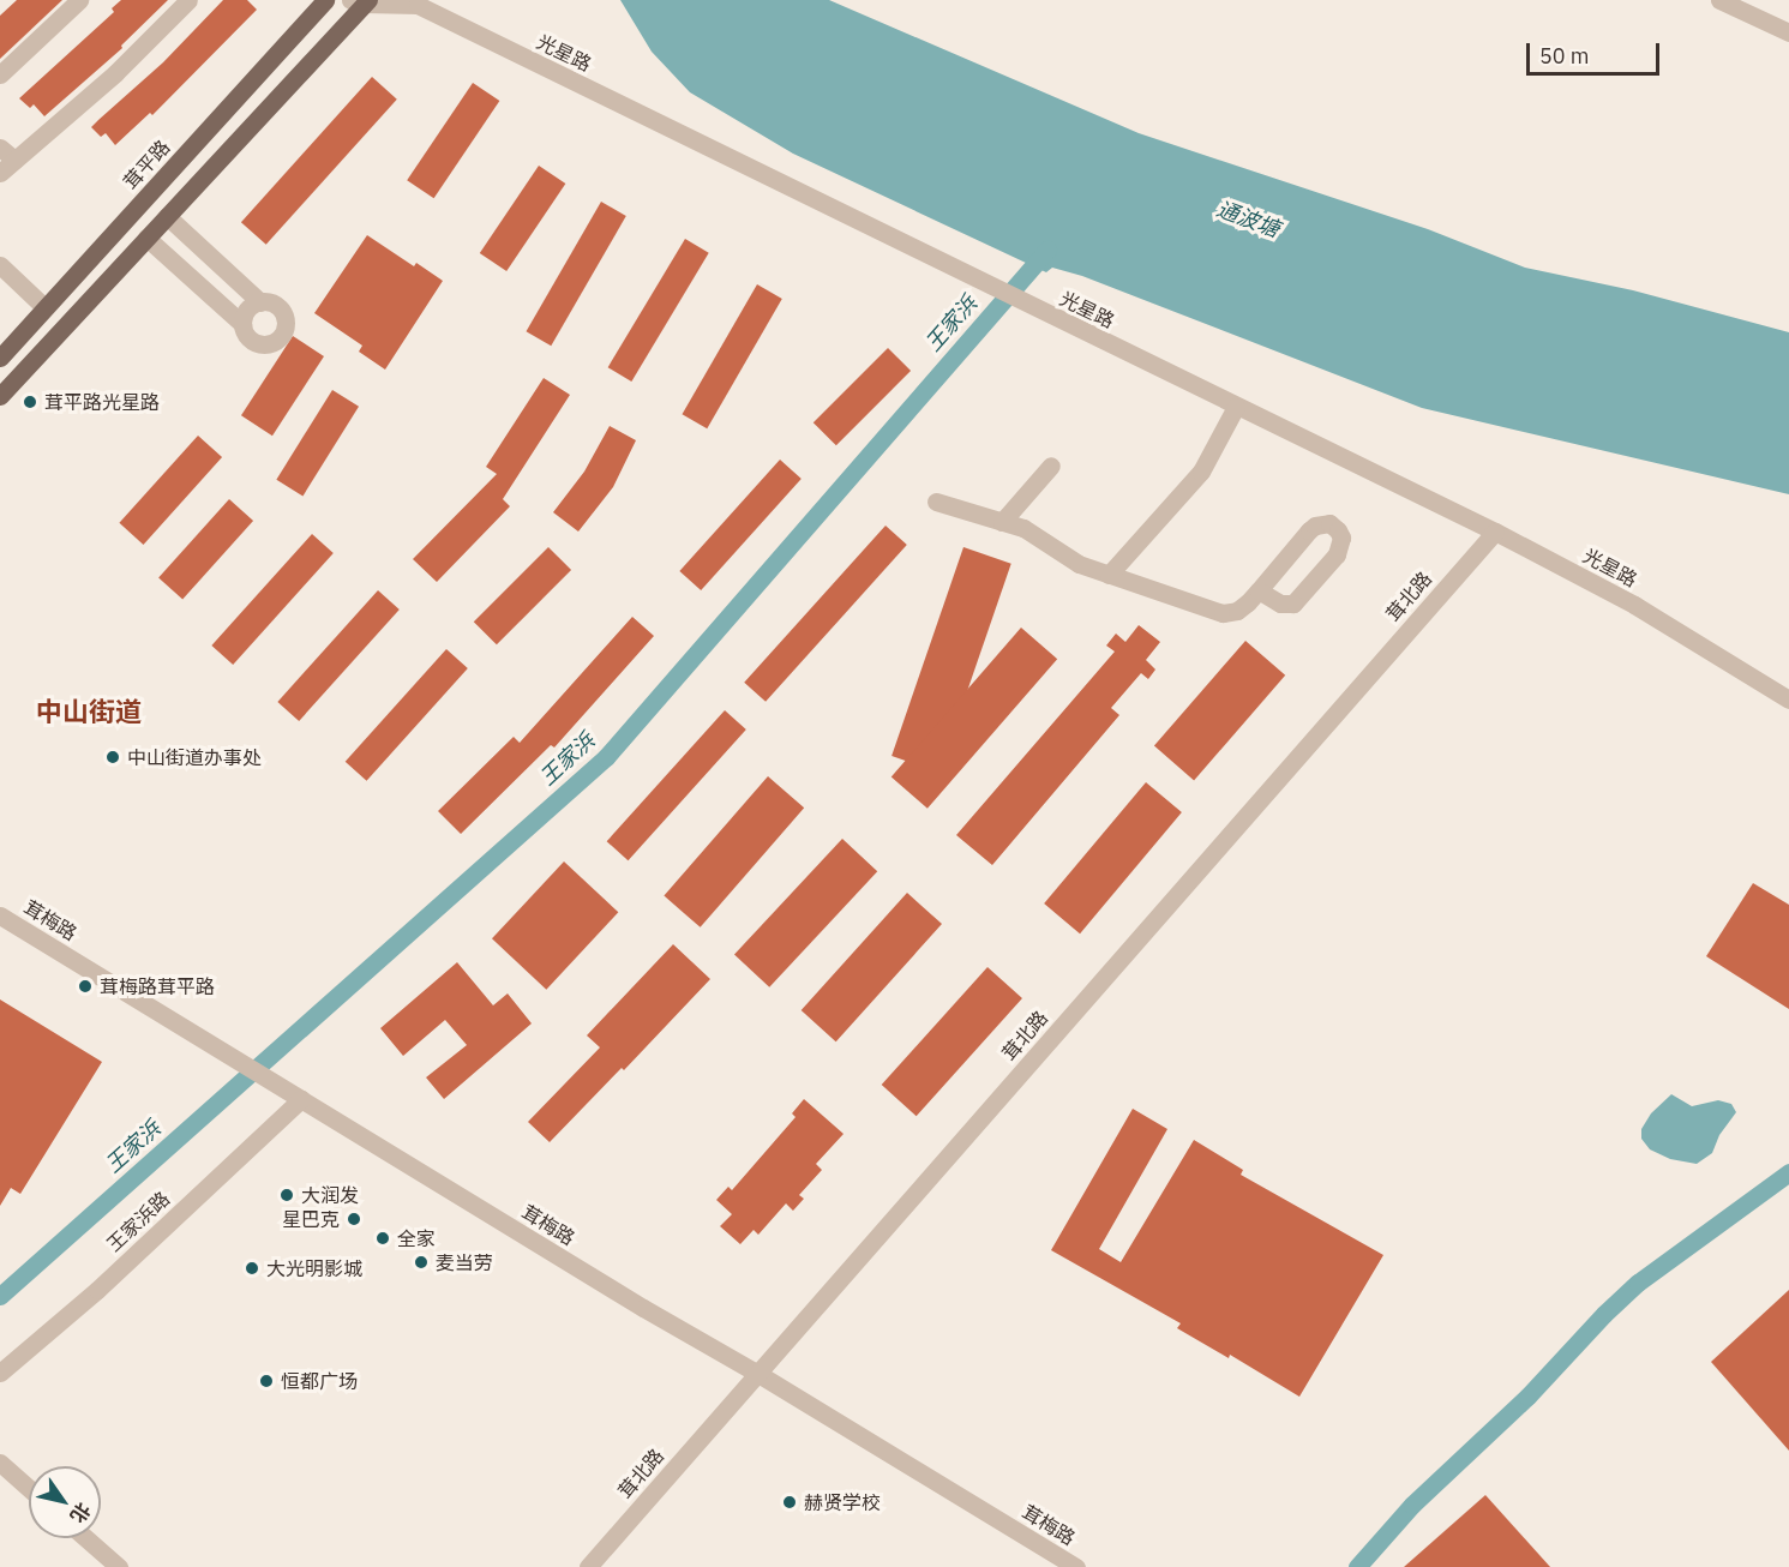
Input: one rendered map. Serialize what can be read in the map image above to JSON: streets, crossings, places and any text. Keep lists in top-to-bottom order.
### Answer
{
  "streets": {
    "main road": ["茸平路"],
    "street": [
      "光星路",
      "茸北路",
      "茸梅路",
      "王家浜路"
    ]
  },
  "crossings": [
    ["光星路", "茸北路"],
    ["茸北路", "茸梅路"],
    ["茸梅路", "王家浜路"]
  ],
  "districts": ["中山街道"],
  "water": ["通波塘", "王家浜"],
  "places": [
    "茸平路光星路",
    "中山街道办事处",
    "茸梅路茸平路",
    "大润发",
    "星巴克",
    "全家",
    "麦当劳",
    "大光明影城",
    "恒都广场",
    "赫贤学校"
  ],
  "scale_bar": "50 m",
  "north": "bottom right"
}
